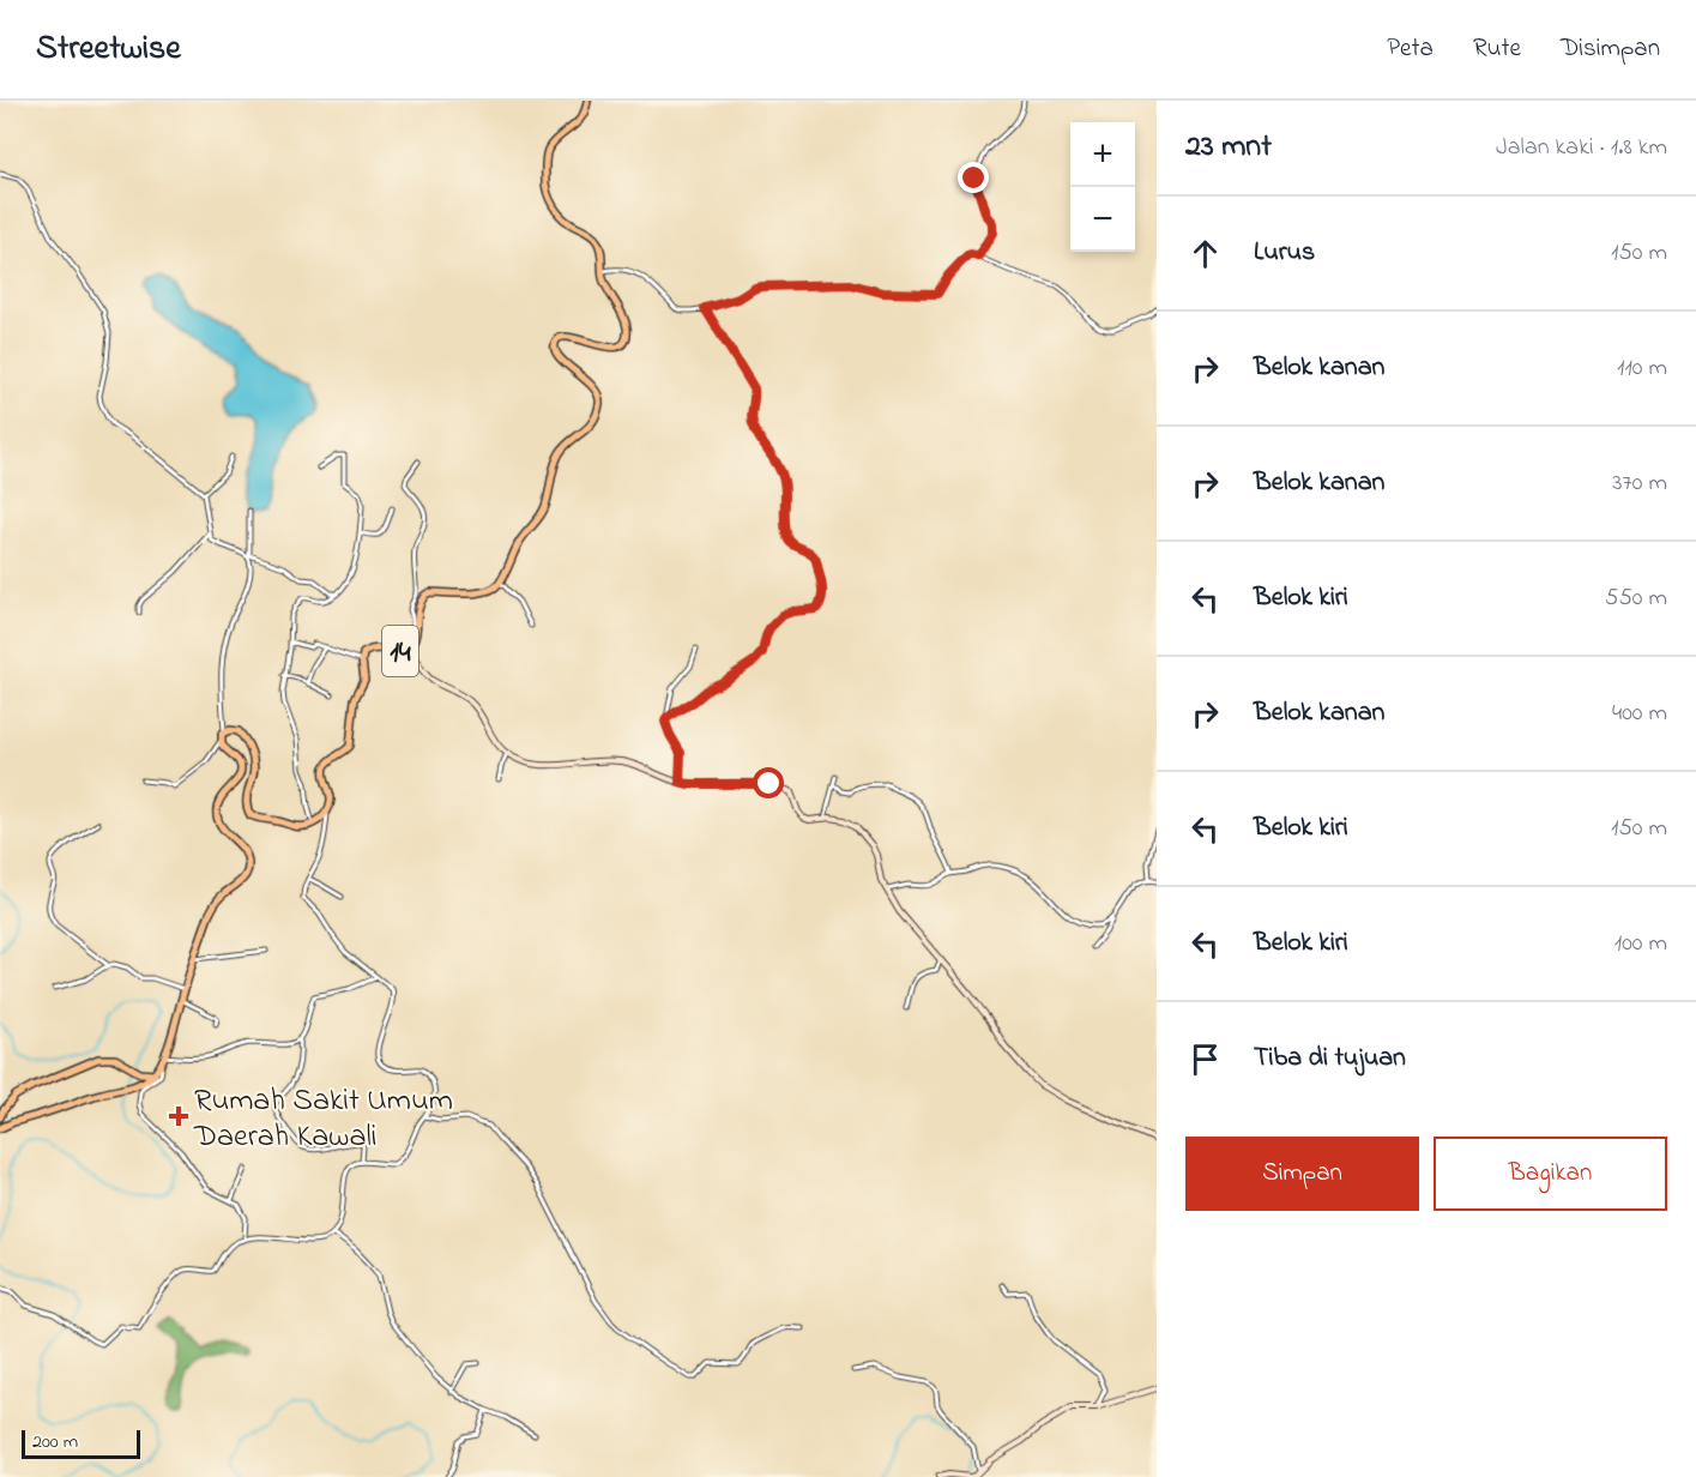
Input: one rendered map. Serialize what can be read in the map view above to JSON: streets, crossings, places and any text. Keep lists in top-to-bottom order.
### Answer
{
  "streets": {
    "highway": ["14"]
  },
  "places": {
    "health": ["Rumah Sakit Umum Daerah Kawali"]
  },
  "scale_bar": "200 m",
  "page": {
    "header": "Streetwise",
    "nav": ["Peta", "Rute", "Disimpan"],
    "heading": ["23 mnt", "Jalan kaki · 1.8 km"],
    "map_buttons": ["+", "−"],
    "list": [
      ["Lurus", "150 m"],
      ["Belok kanan", "110 m"],
      ["Belok kanan", "370 m"],
      ["Belok kiri", "550 m"],
      ["Belok kanan", "400 m"],
      ["Belok kiri", "150 m"],
      ["Belok kiri", "100 m"],
      "Tiba di tujuan"
    ],
    "buttons": ["Simpan", "Bagikan"],
    "scale": "200 m"
  }
}
